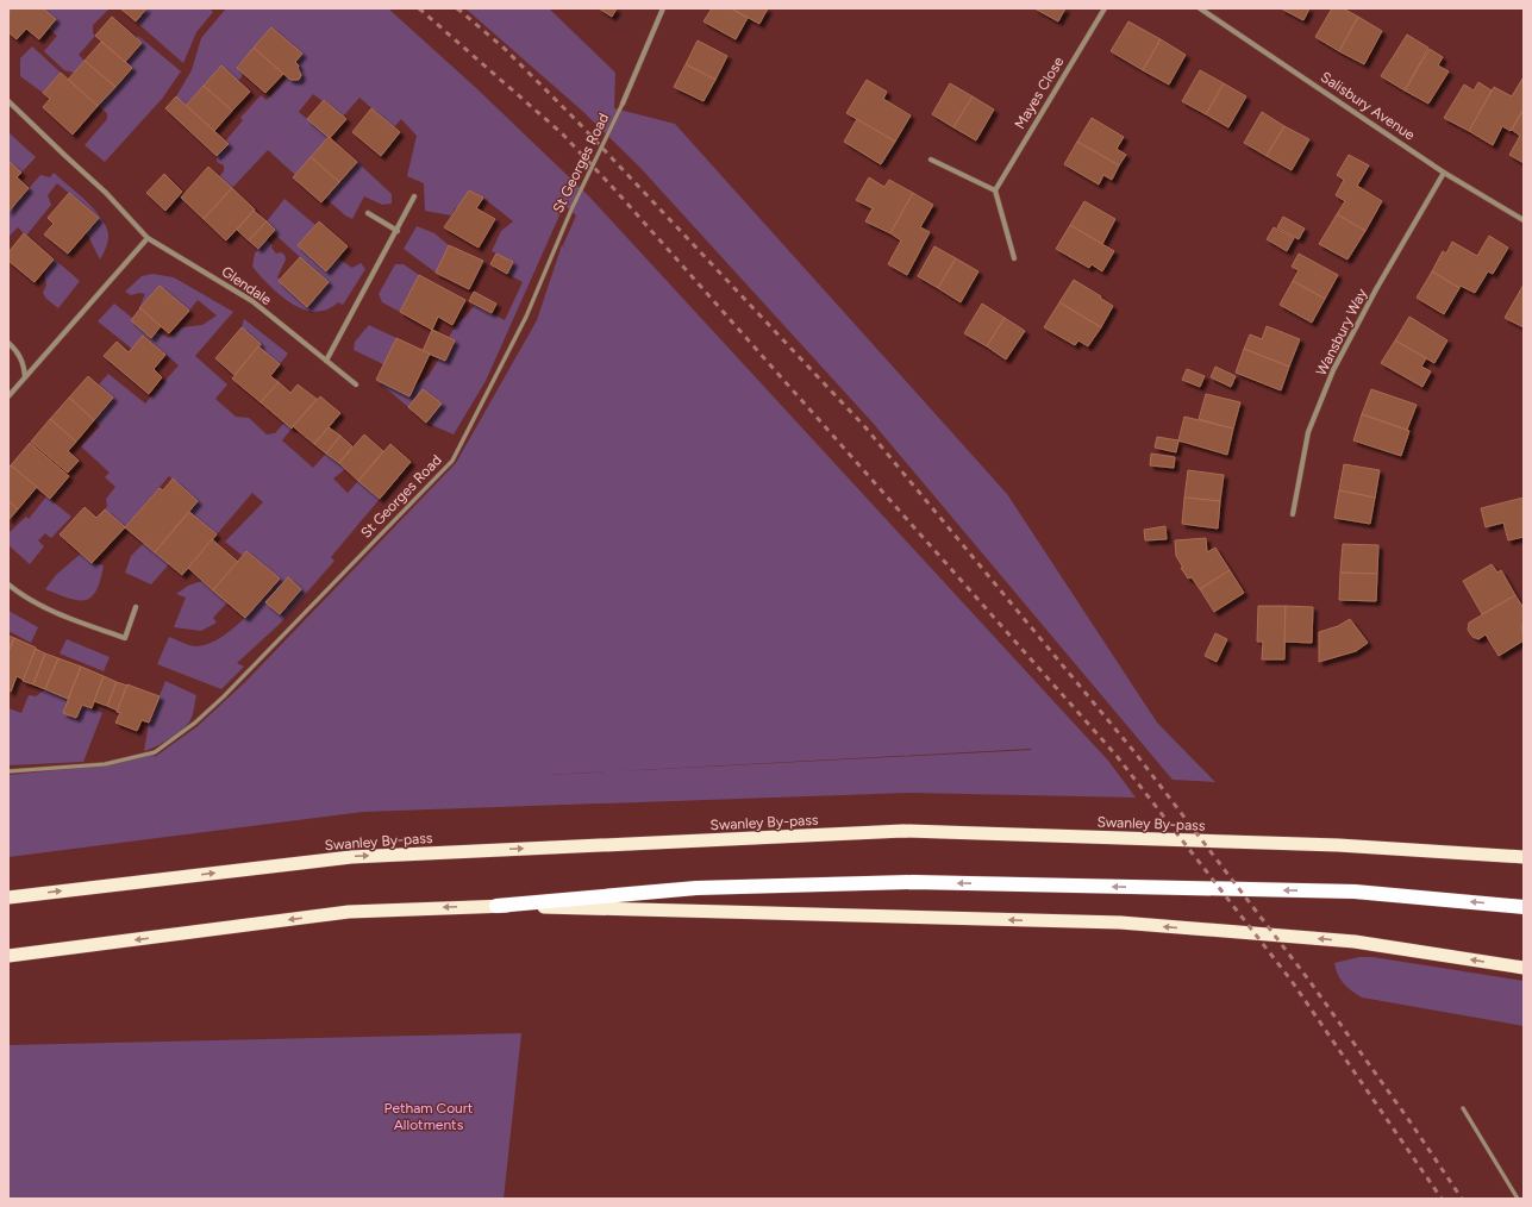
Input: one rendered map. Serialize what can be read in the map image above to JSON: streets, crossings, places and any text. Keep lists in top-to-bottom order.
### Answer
{
  "streets": {
    "highway": ["Swanley By-pass"],
    "street": [
      "Mayes Close",
      "Salisbury Avenue",
      "St Georges Road",
      "Glendale",
      "Wansbury Way"
    ]
  },
  "crossings": [
    ["Salisbury Avenue", "Wansbury Way"]
  ],
  "parks": ["Petham Court Allotments"]
}
